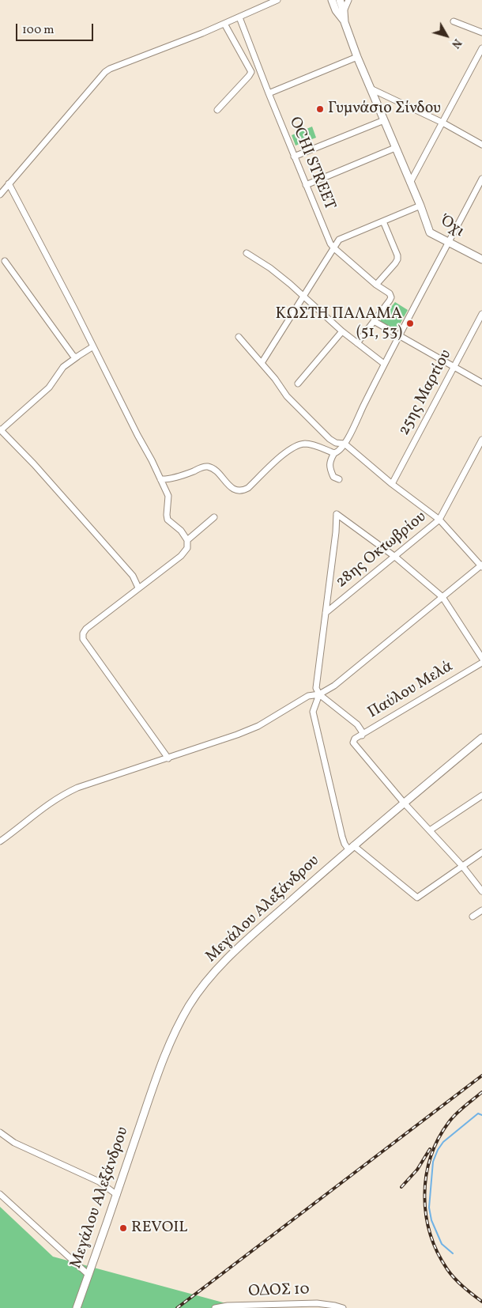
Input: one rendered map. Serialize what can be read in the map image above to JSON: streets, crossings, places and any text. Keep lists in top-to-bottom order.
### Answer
{
  "streets": {
    "street": [
      "OCHI STREET",
      "Όχι",
      "25ης Μαρτίου",
      "28ης Οκτωβρίου",
      "Παύλου Μελά",
      "Μεγάλου Αλεξάνδρου",
      "ΟΔΟΣ 10"
    ]
  },
  "crossings": [
    ["Παύλου Μελά", "Μεγάλου Αλεξάνδρου"]
  ],
  "places": ["Γυμνάσιο Σίνδου", "ΚΩΣΤΗ ΠΑΛΑΜΑ (51, 53)", "REVOIL"],
  "scale_bar": "100 m",
  "north": "bottom right"
}
